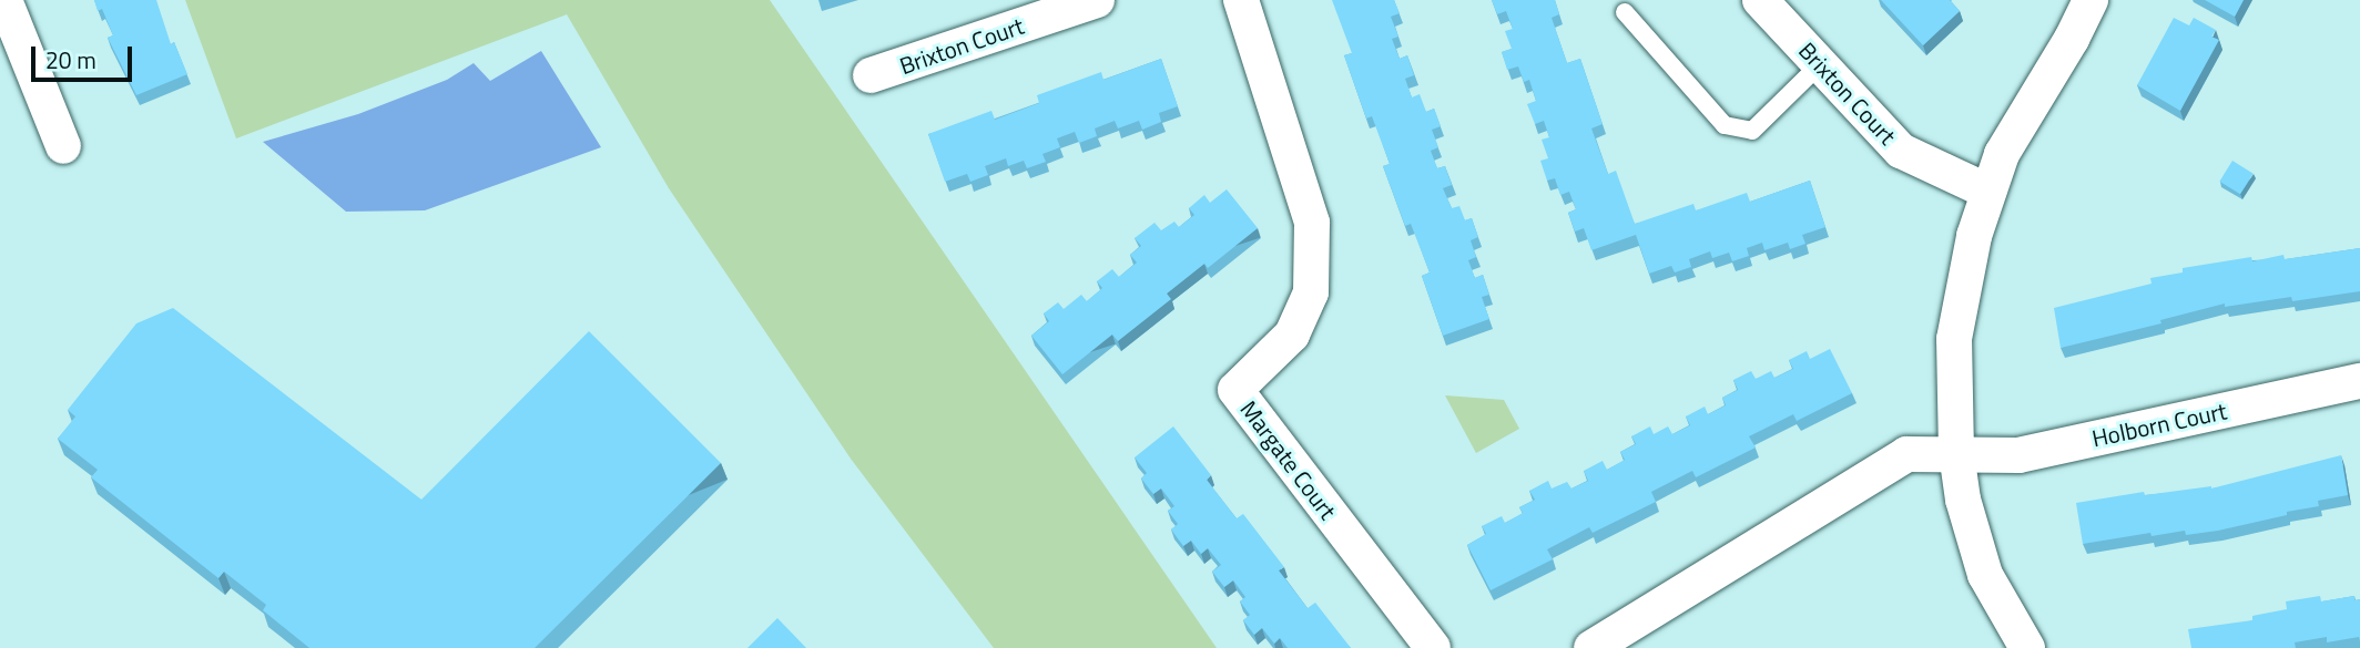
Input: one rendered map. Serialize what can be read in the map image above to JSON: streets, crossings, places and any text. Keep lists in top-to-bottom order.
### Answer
{
  "streets": {
    "street": ["Brixton Court", "Holborn Court", "Margate Court"]
  },
  "scale_bar": "20 m"
}
